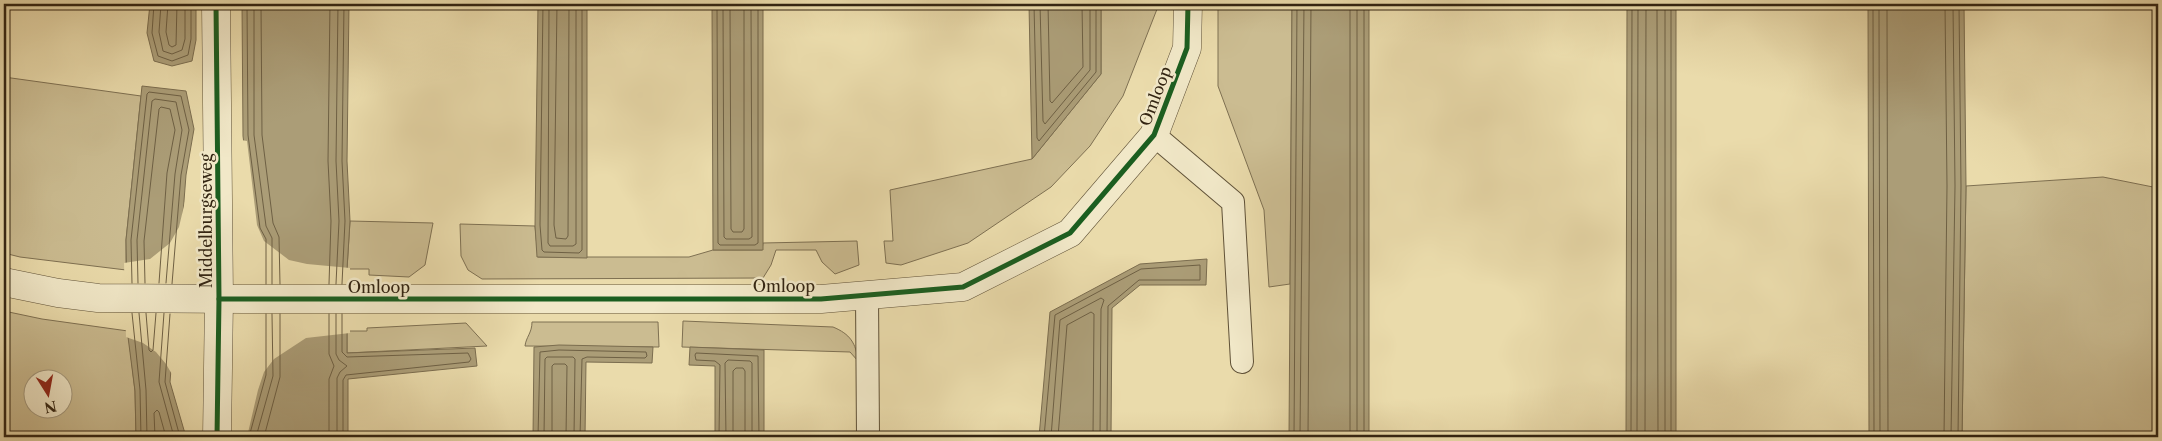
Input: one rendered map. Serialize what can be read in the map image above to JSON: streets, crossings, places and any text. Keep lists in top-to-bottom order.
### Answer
{
  "streets": {
    "street": ["Omloop", "Middelburgseweg"]
  },
  "crossings": [
    ["Omloop", "Middelburgseweg"]
  ],
  "north": "bottom"
}
